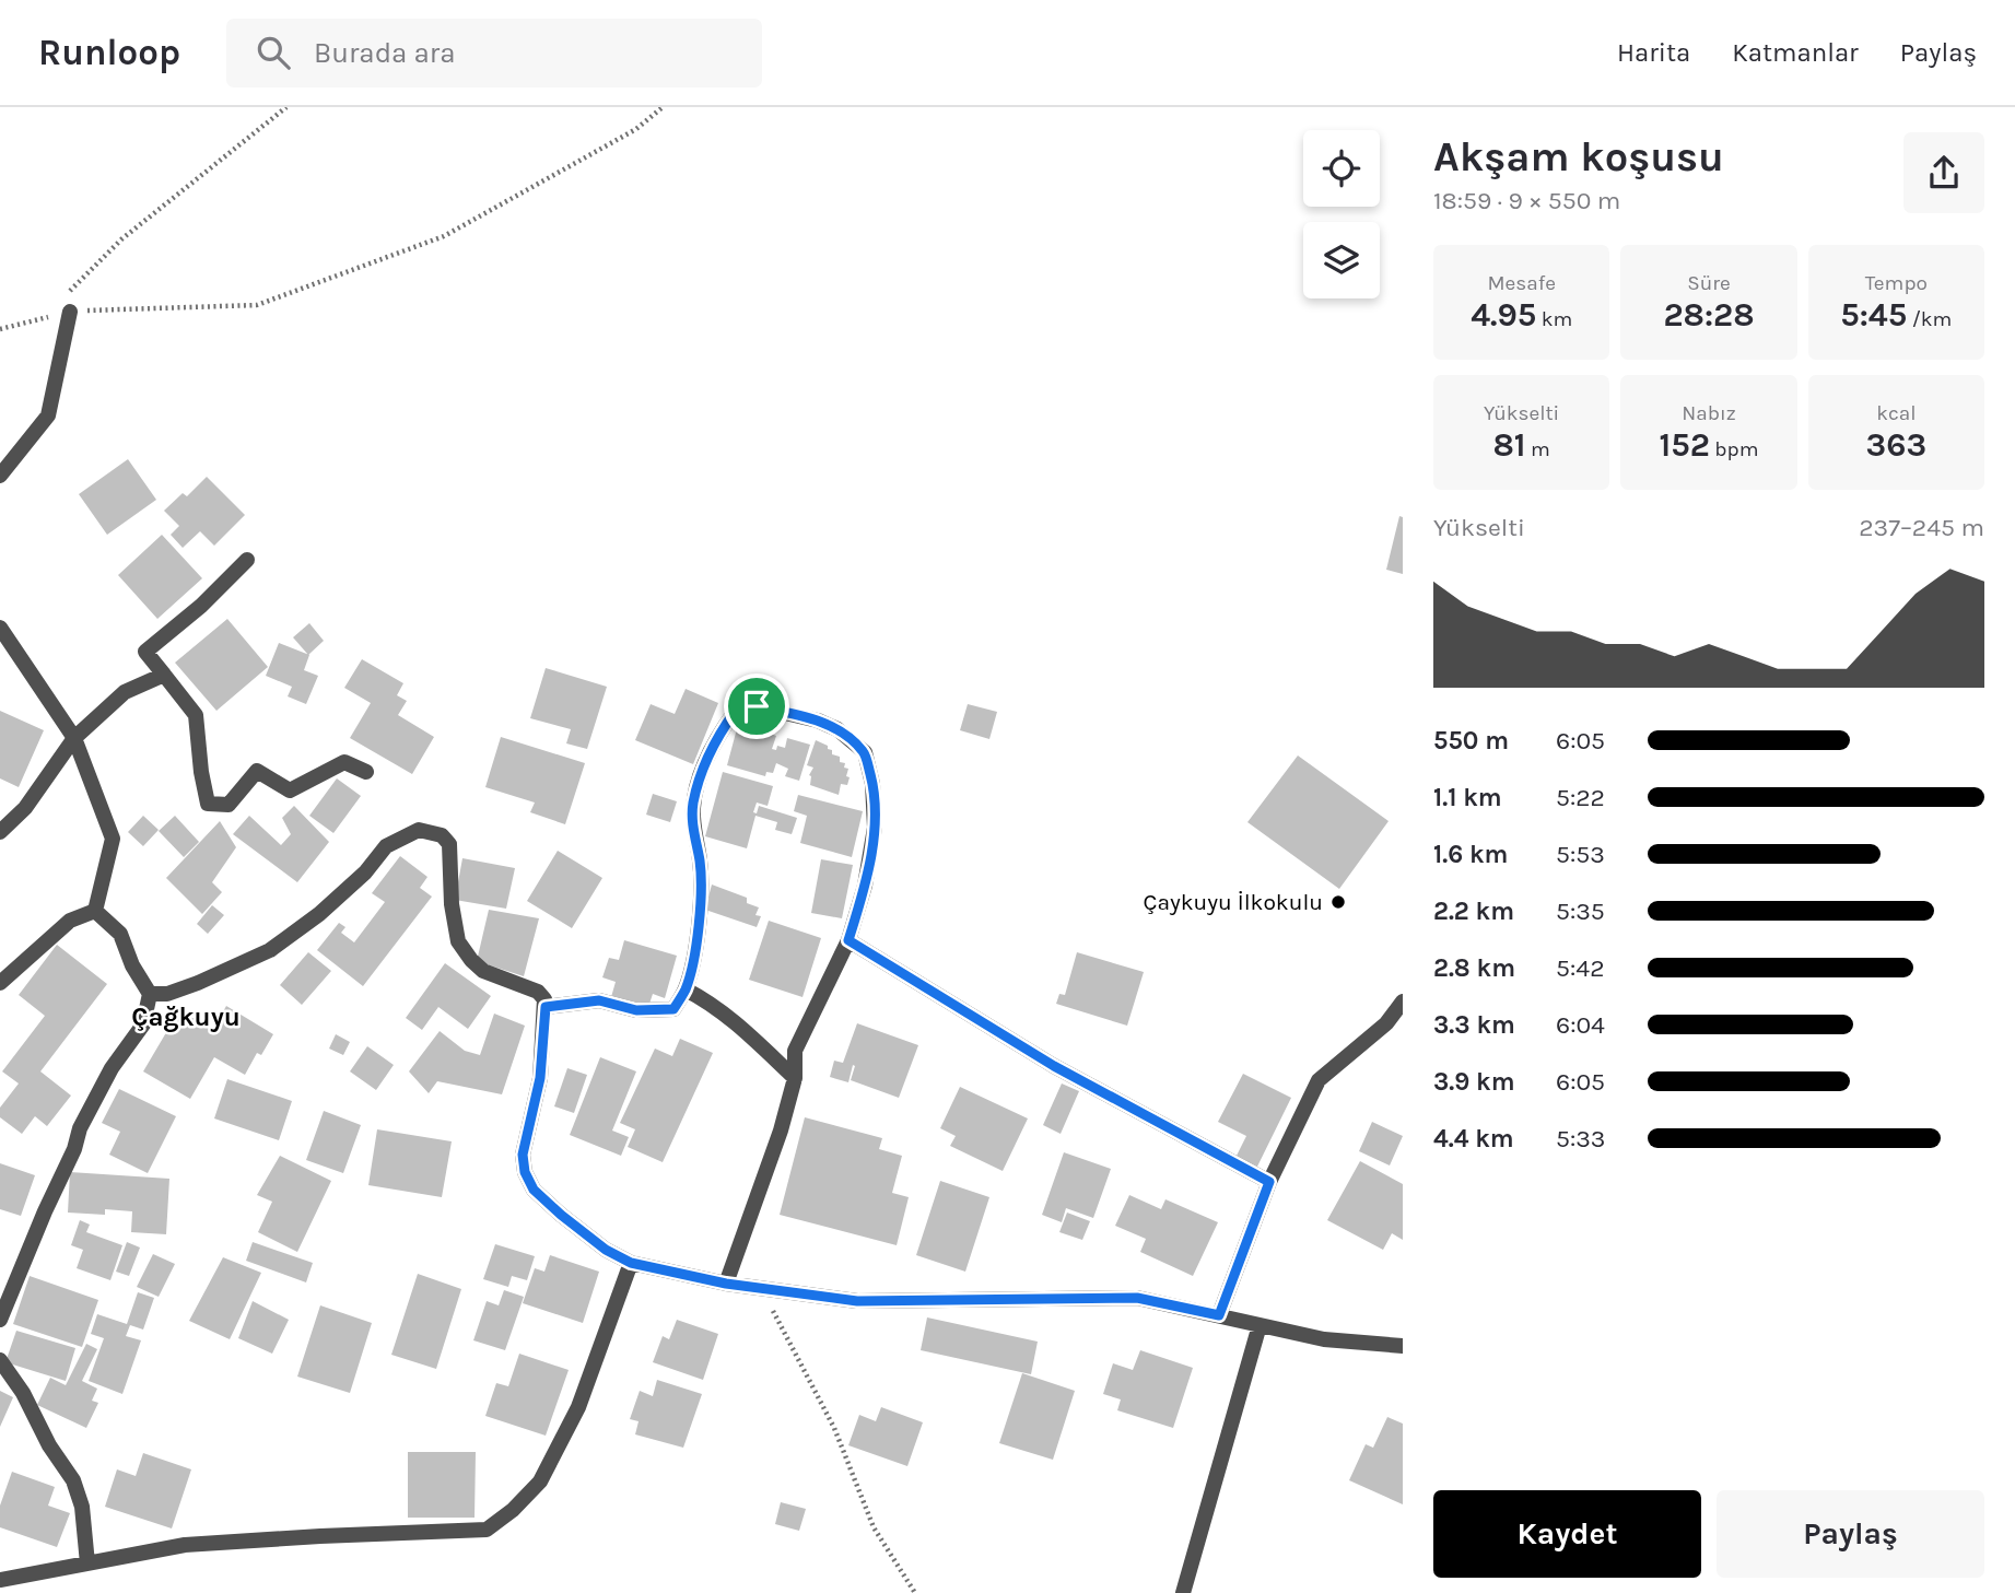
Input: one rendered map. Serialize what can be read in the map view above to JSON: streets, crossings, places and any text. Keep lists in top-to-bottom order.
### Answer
{
  "districts": ["Çağkuyu"],
  "places": ["Çaykuyu İlkokulu"],
  "page": {
    "header": "Runloop",
    "search": "Burada ara",
    "nav": ["Harita", "Katmanlar", "Paylaş"],
    "heading": ["Akşam koşusu", "18:59 · 9 × 550 m"],
    "stats": [
      ["Mesafe", "4.95 km"],
      ["Süre", "28:28"],
      ["Tempo", "5:45 /km"],
      ["Yükselti", "81 m"],
      ["Nabız", "152 bpm"],
      ["kcal", "363"]
    ],
    "chart": ["Yükselti", "237–245 m"],
    "list": [
      {
        "name": "550 m",
        "note": "6:05"
      },
      {
        "name": "1.1 km",
        "note": "5:22"
      },
      {
        "name": "1.6 km",
        "note": "5:53"
      },
      {
        "name": "2.2 km",
        "note": "5:35"
      },
      {
        "name": "2.8 km",
        "note": "5:42"
      },
      {
        "name": "3.3 km",
        "note": "6:04"
      },
      {
        "name": "3.9 km",
        "note": "6:05"
      },
      {
        "name": "4.4 km",
        "note": "5:33"
      }
    ],
    "buttons": ["Kaydet", "Paylaş"]
  }
}
